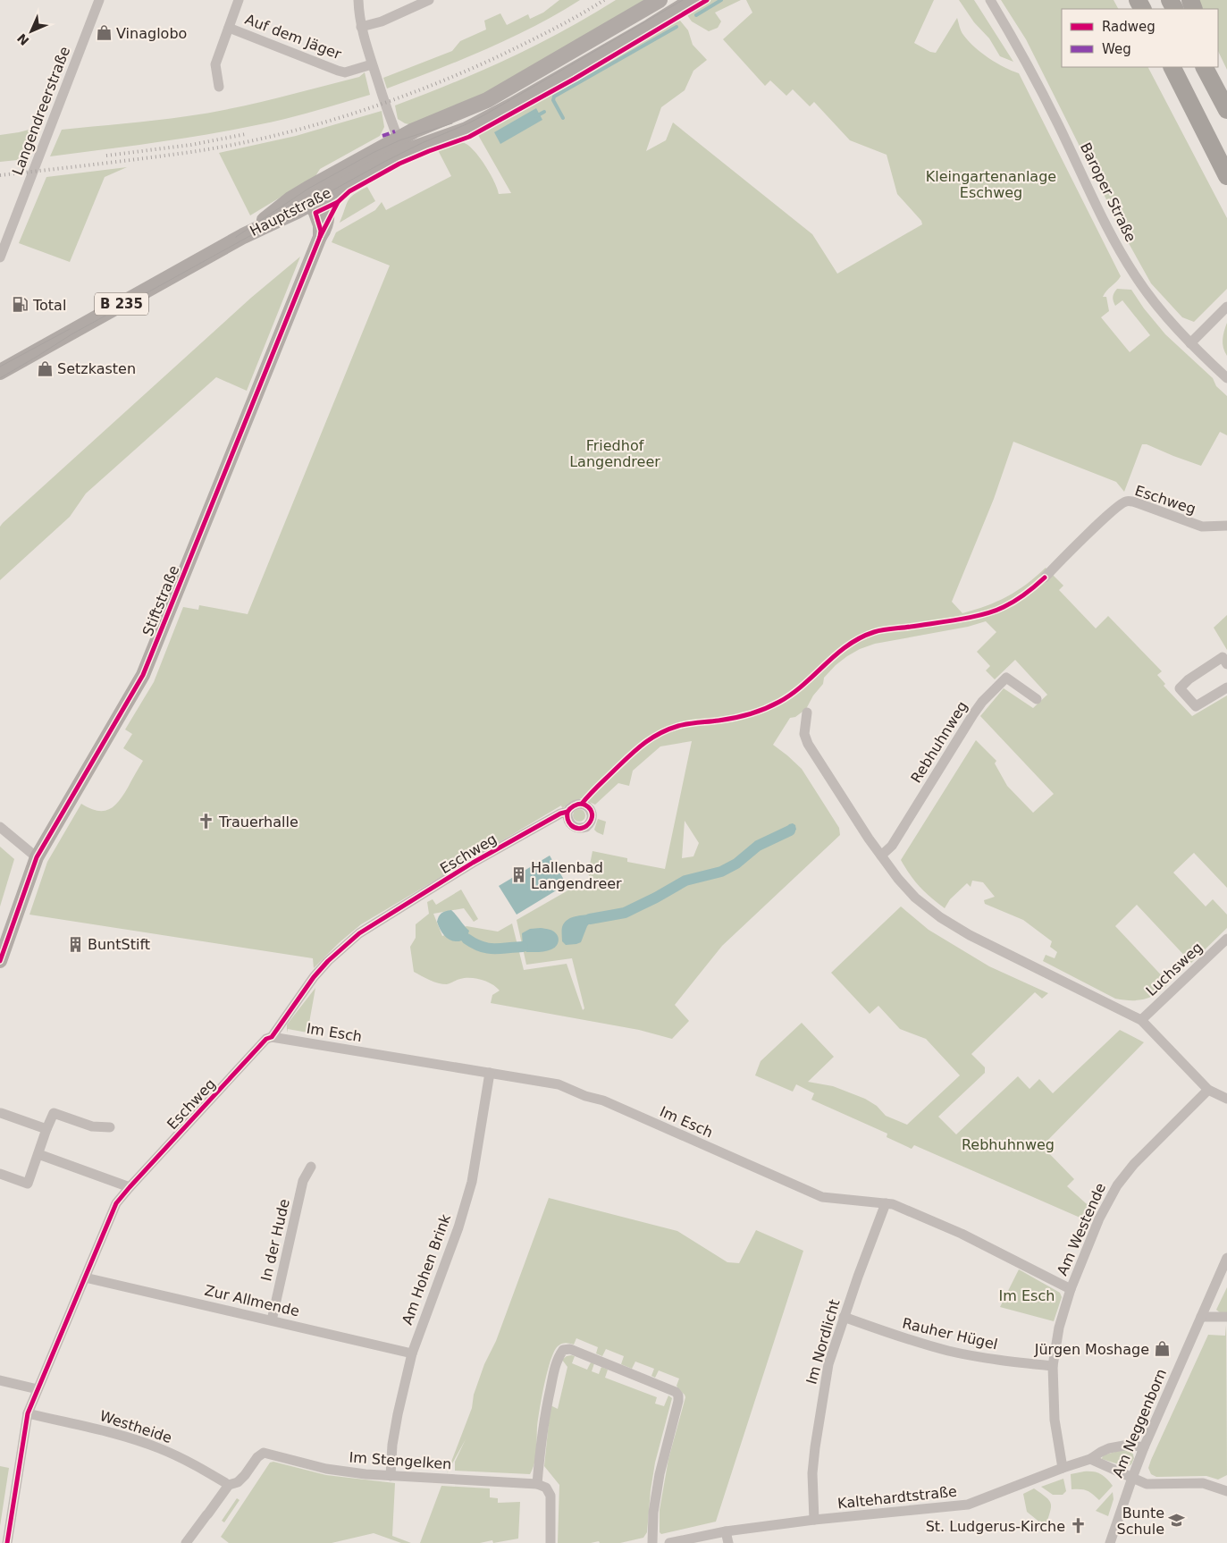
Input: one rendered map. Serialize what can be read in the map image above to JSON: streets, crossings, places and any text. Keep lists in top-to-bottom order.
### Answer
{
  "streets": {
    "main road": ["Hauptstraße", "B 235"],
    "street": [
      "Auf dem Jäger",
      "Langendreerstraße",
      "Baroper Straße",
      "Eschweg",
      "Stiftstraße",
      "Rebhuhnweg",
      "Luchsweg",
      "Im Esch",
      "Am Westende",
      "In der Hude",
      "Am Hohen Brink",
      "Zur Allmende",
      "Rauher Hügel",
      "Im Nordlicht",
      "Am Neggenborn",
      "Westheide",
      "Im Stengelken",
      "Kaltehardtstraße"
    ]
  },
  "crossings": [
    ["Auf dem Jäger", "Hauptstraße"],
    ["Hauptstraße", "Stiftstraße"],
    ["Eschweg", "Im Esch"],
    ["Eschweg", "Zur Allmende"],
    ["Eschweg", "Westheide"],
    ["Im Esch", "Am Westende"],
    ["Im Esch", "Am Hohen Brink"],
    ["Im Esch", "Im Nordlicht"],
    ["Am Westende", "Rauher Hügel"],
    ["Am Westende", "Kaltehardtstraße"],
    ["In der Hude", "Zur Allmende"],
    ["Am Hohen Brink", "Zur Allmende"],
    ["Am Hohen Brink", "Im Stengelken"],
    ["Rauher Hügel", "Im Nordlicht"],
    ["Im Nordlicht", "Kaltehardtstraße"],
    ["Am Neggenborn", "Kaltehardtstraße"],
    ["Westheide", "Im Stengelken"]
  ],
  "parks": [
    "Kleingartenanlage Eschweg",
    "Friedhof Langendreer",
    "Rebhuhnweg",
    "Im Esch"
  ],
  "places": {
    "shop": ["Vinaglobo", "Setzkasten", "Jürgen Moshage"],
    "fuel station": ["Total"],
    "church": ["Trauerhalle", "St. Ludgerus-Kirche"],
    "building": ["Hallenbad Langendreer", "BuntStift"],
    "school or university": ["Bunte Schule"]
  },
  "legend": ["Radweg", "Weg"],
  "north": "bottom left"
}
